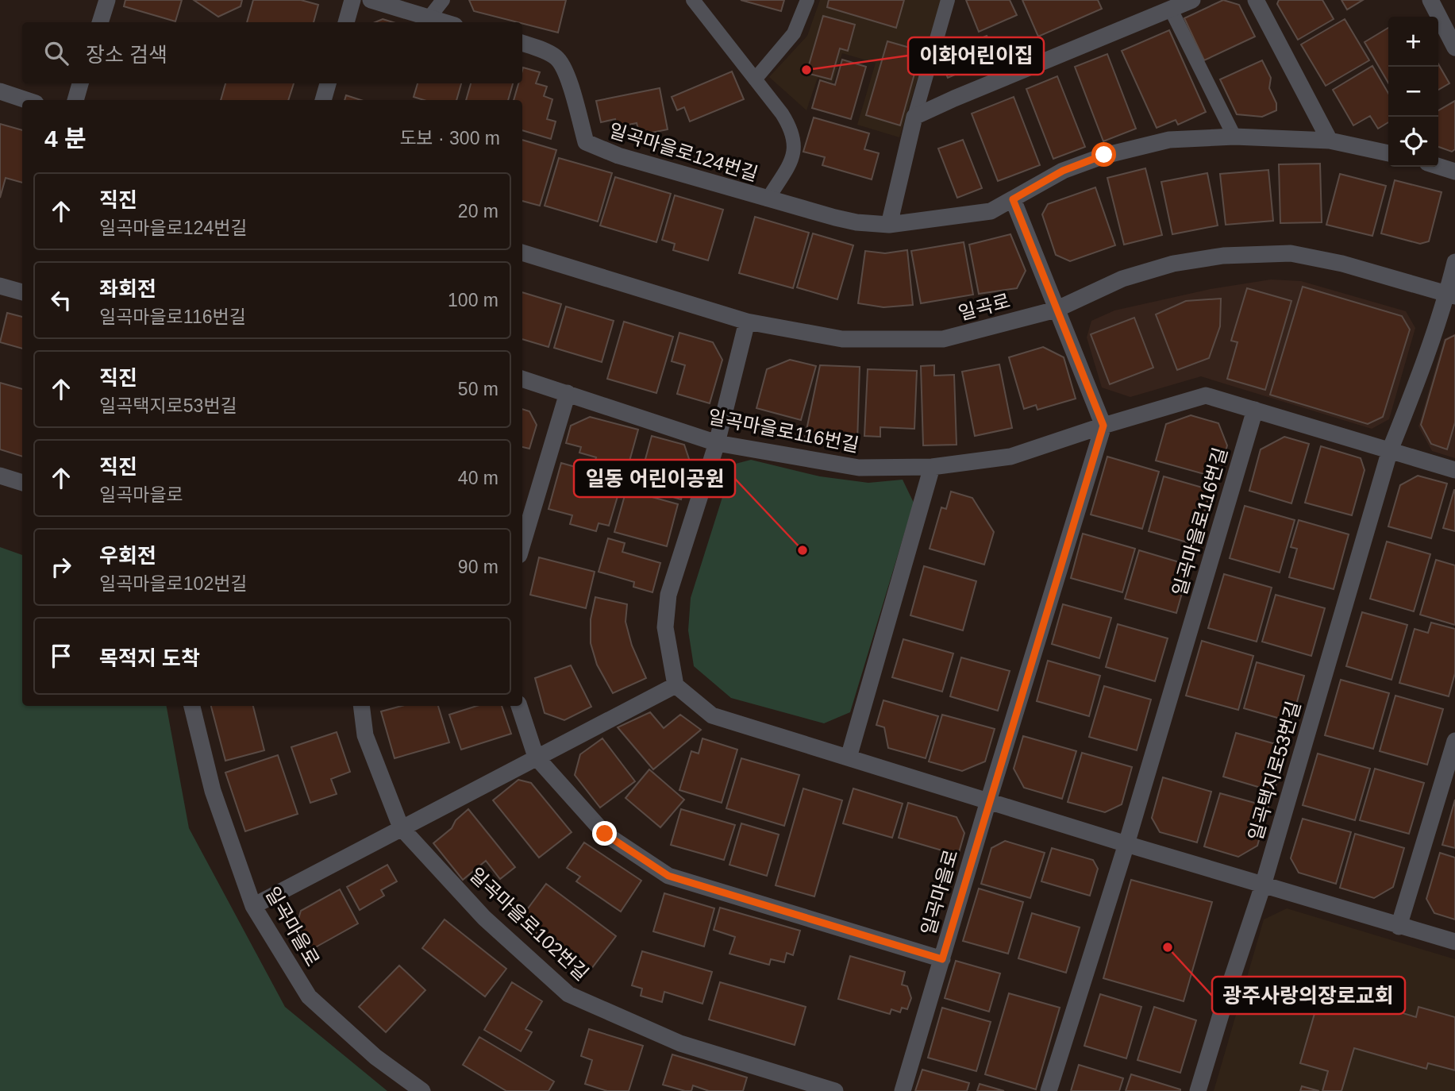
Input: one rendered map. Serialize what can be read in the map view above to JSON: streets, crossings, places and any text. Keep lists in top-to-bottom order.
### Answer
{
  "streets": {
    "street": [
      "일곡마을로124번길",
      "일곡로",
      "일곡마을로116번길",
      "일곡택지로53번길",
      "일곡마을로",
      "일곡마을로102번길"
    ]
  },
  "crossings": [
    ["일곡마을로116번길", "일곡택지로53번길"]
  ],
  "places": ["이화어린이집", "일동 어린이공원", "광주사랑의장로교회"],
  "page": {
    "map_buttons": ["+", "−"],
    "search": "장소 검색",
    "heading": ["4 분", "도보 · 300 m"],
    "list": [
      ["직진", "일곡마을로124번길", "20 m"],
      ["좌회전", "일곡마을로116번길", "100 m"],
      ["직진", "일곡택지로53번길", "50 m"],
      ["직진", "일곡마을로", "40 m"],
      ["우회전", "일곡마을로102번길", "90 m"],
      "목적지 도착"
    ]
  }
}
